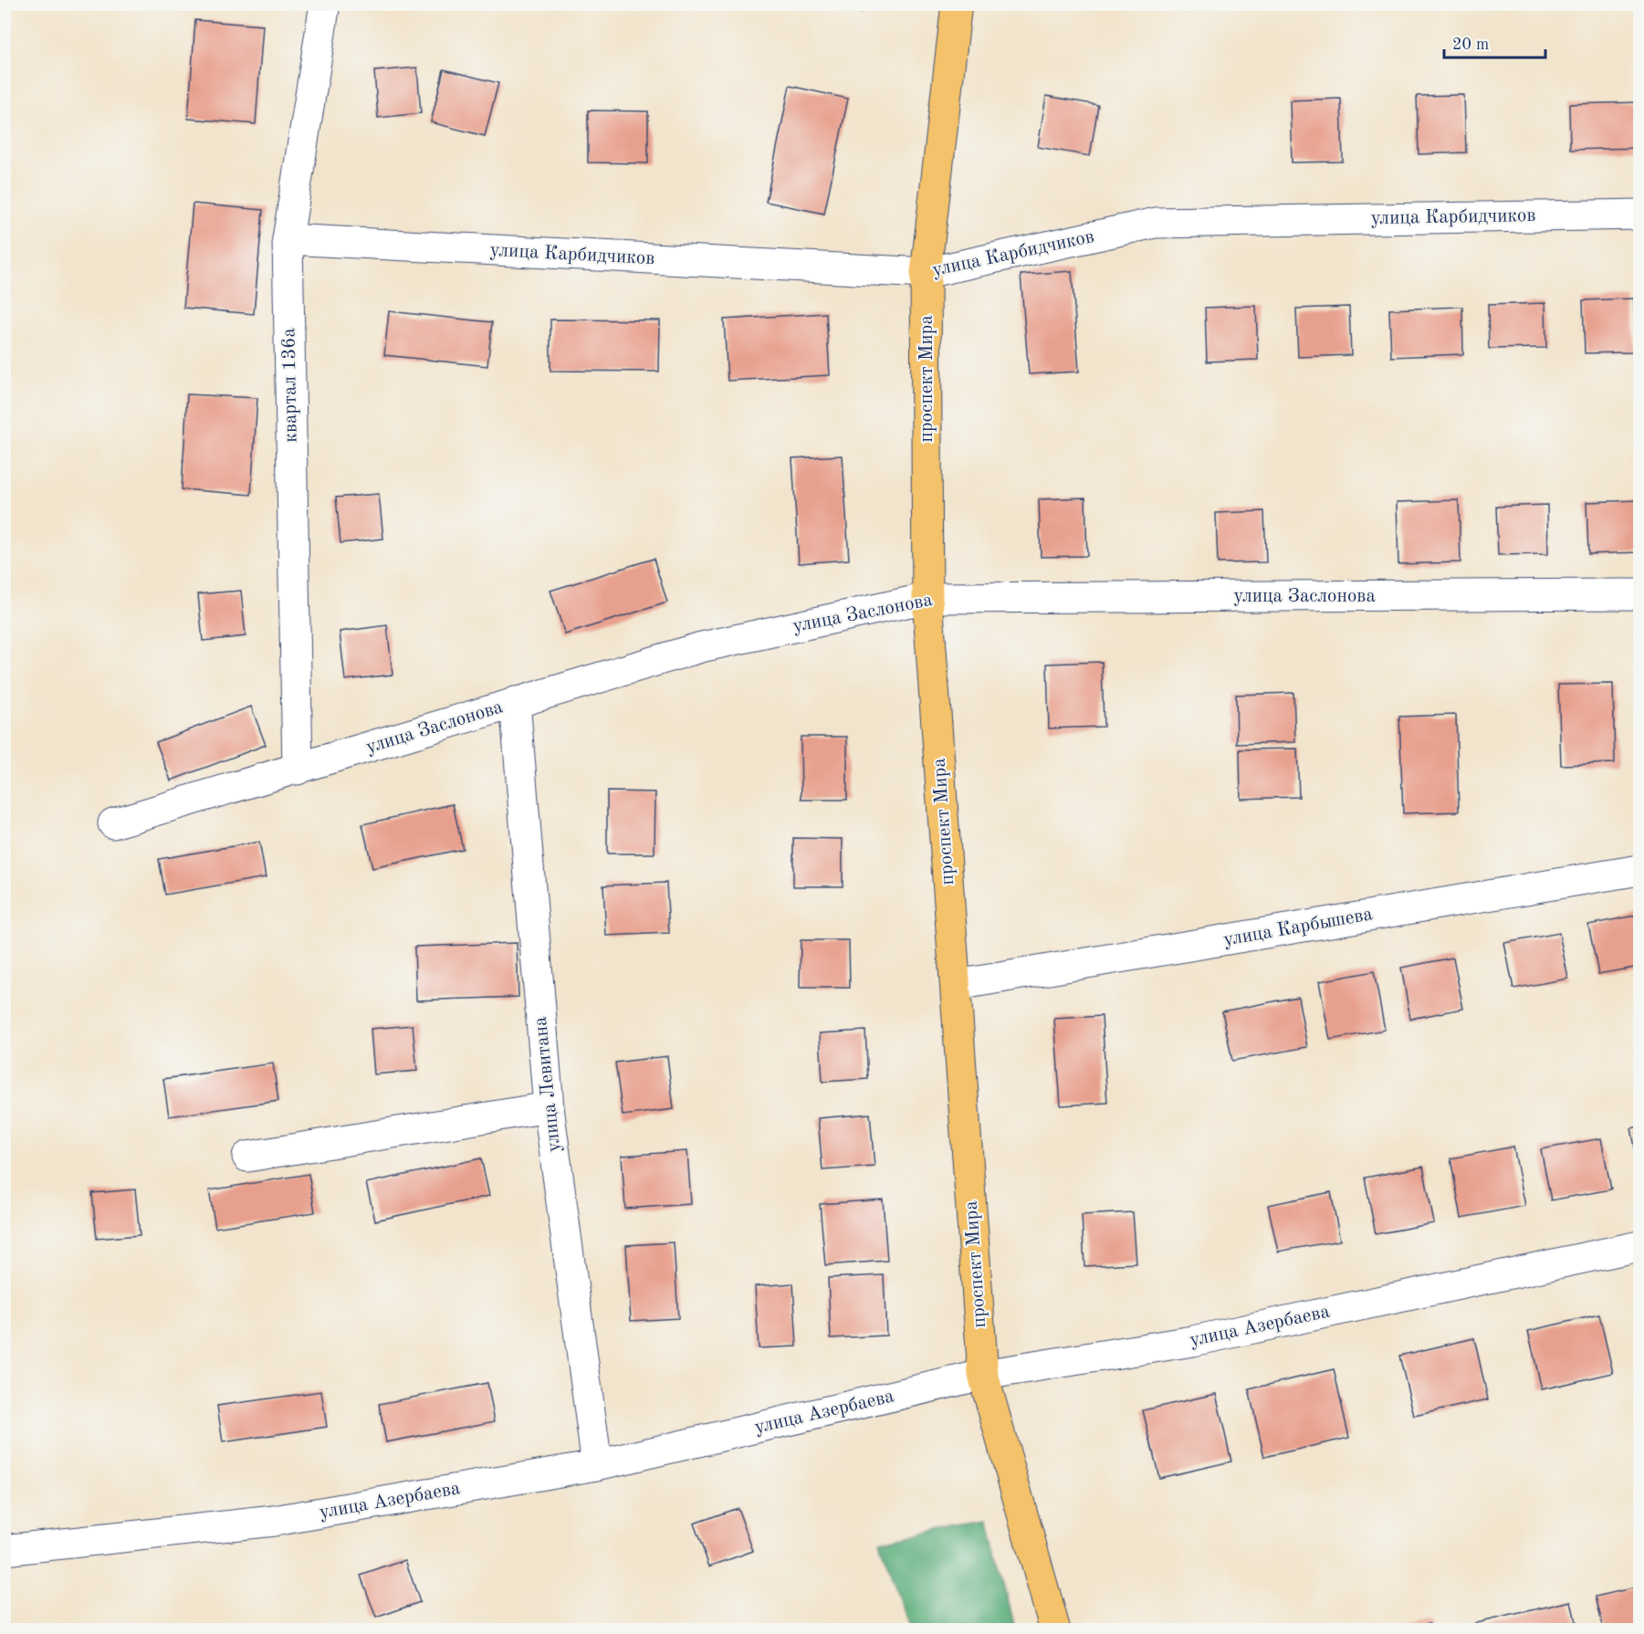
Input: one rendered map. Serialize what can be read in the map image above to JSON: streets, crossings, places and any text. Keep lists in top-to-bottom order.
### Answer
{
  "streets": {
    "main road": ["проспект Мира"],
    "street": [
      "улица Карбидчиков",
      "квартал 136а",
      "улица Заслонова",
      "улица Карбышева",
      "улица Левитана",
      "улица Азербаева"
    ]
  },
  "crossings": [
    ["улица Карбидчиков", "проспект Мира"],
    ["улица Карбидчиков", "квартал 136а"],
    ["проспект Мира", "улица Заслонова"],
    ["проспект Мира", "улица Карбышева"],
    ["проспект Мира", "улица Азербаева"],
    ["квартал 136а", "улица Заслонова"],
    ["улица Заслонова", "улица Левитана"],
    ["улица Левитана", "улица Азербаева"]
  ],
  "scale_bar": "20 m"
}
